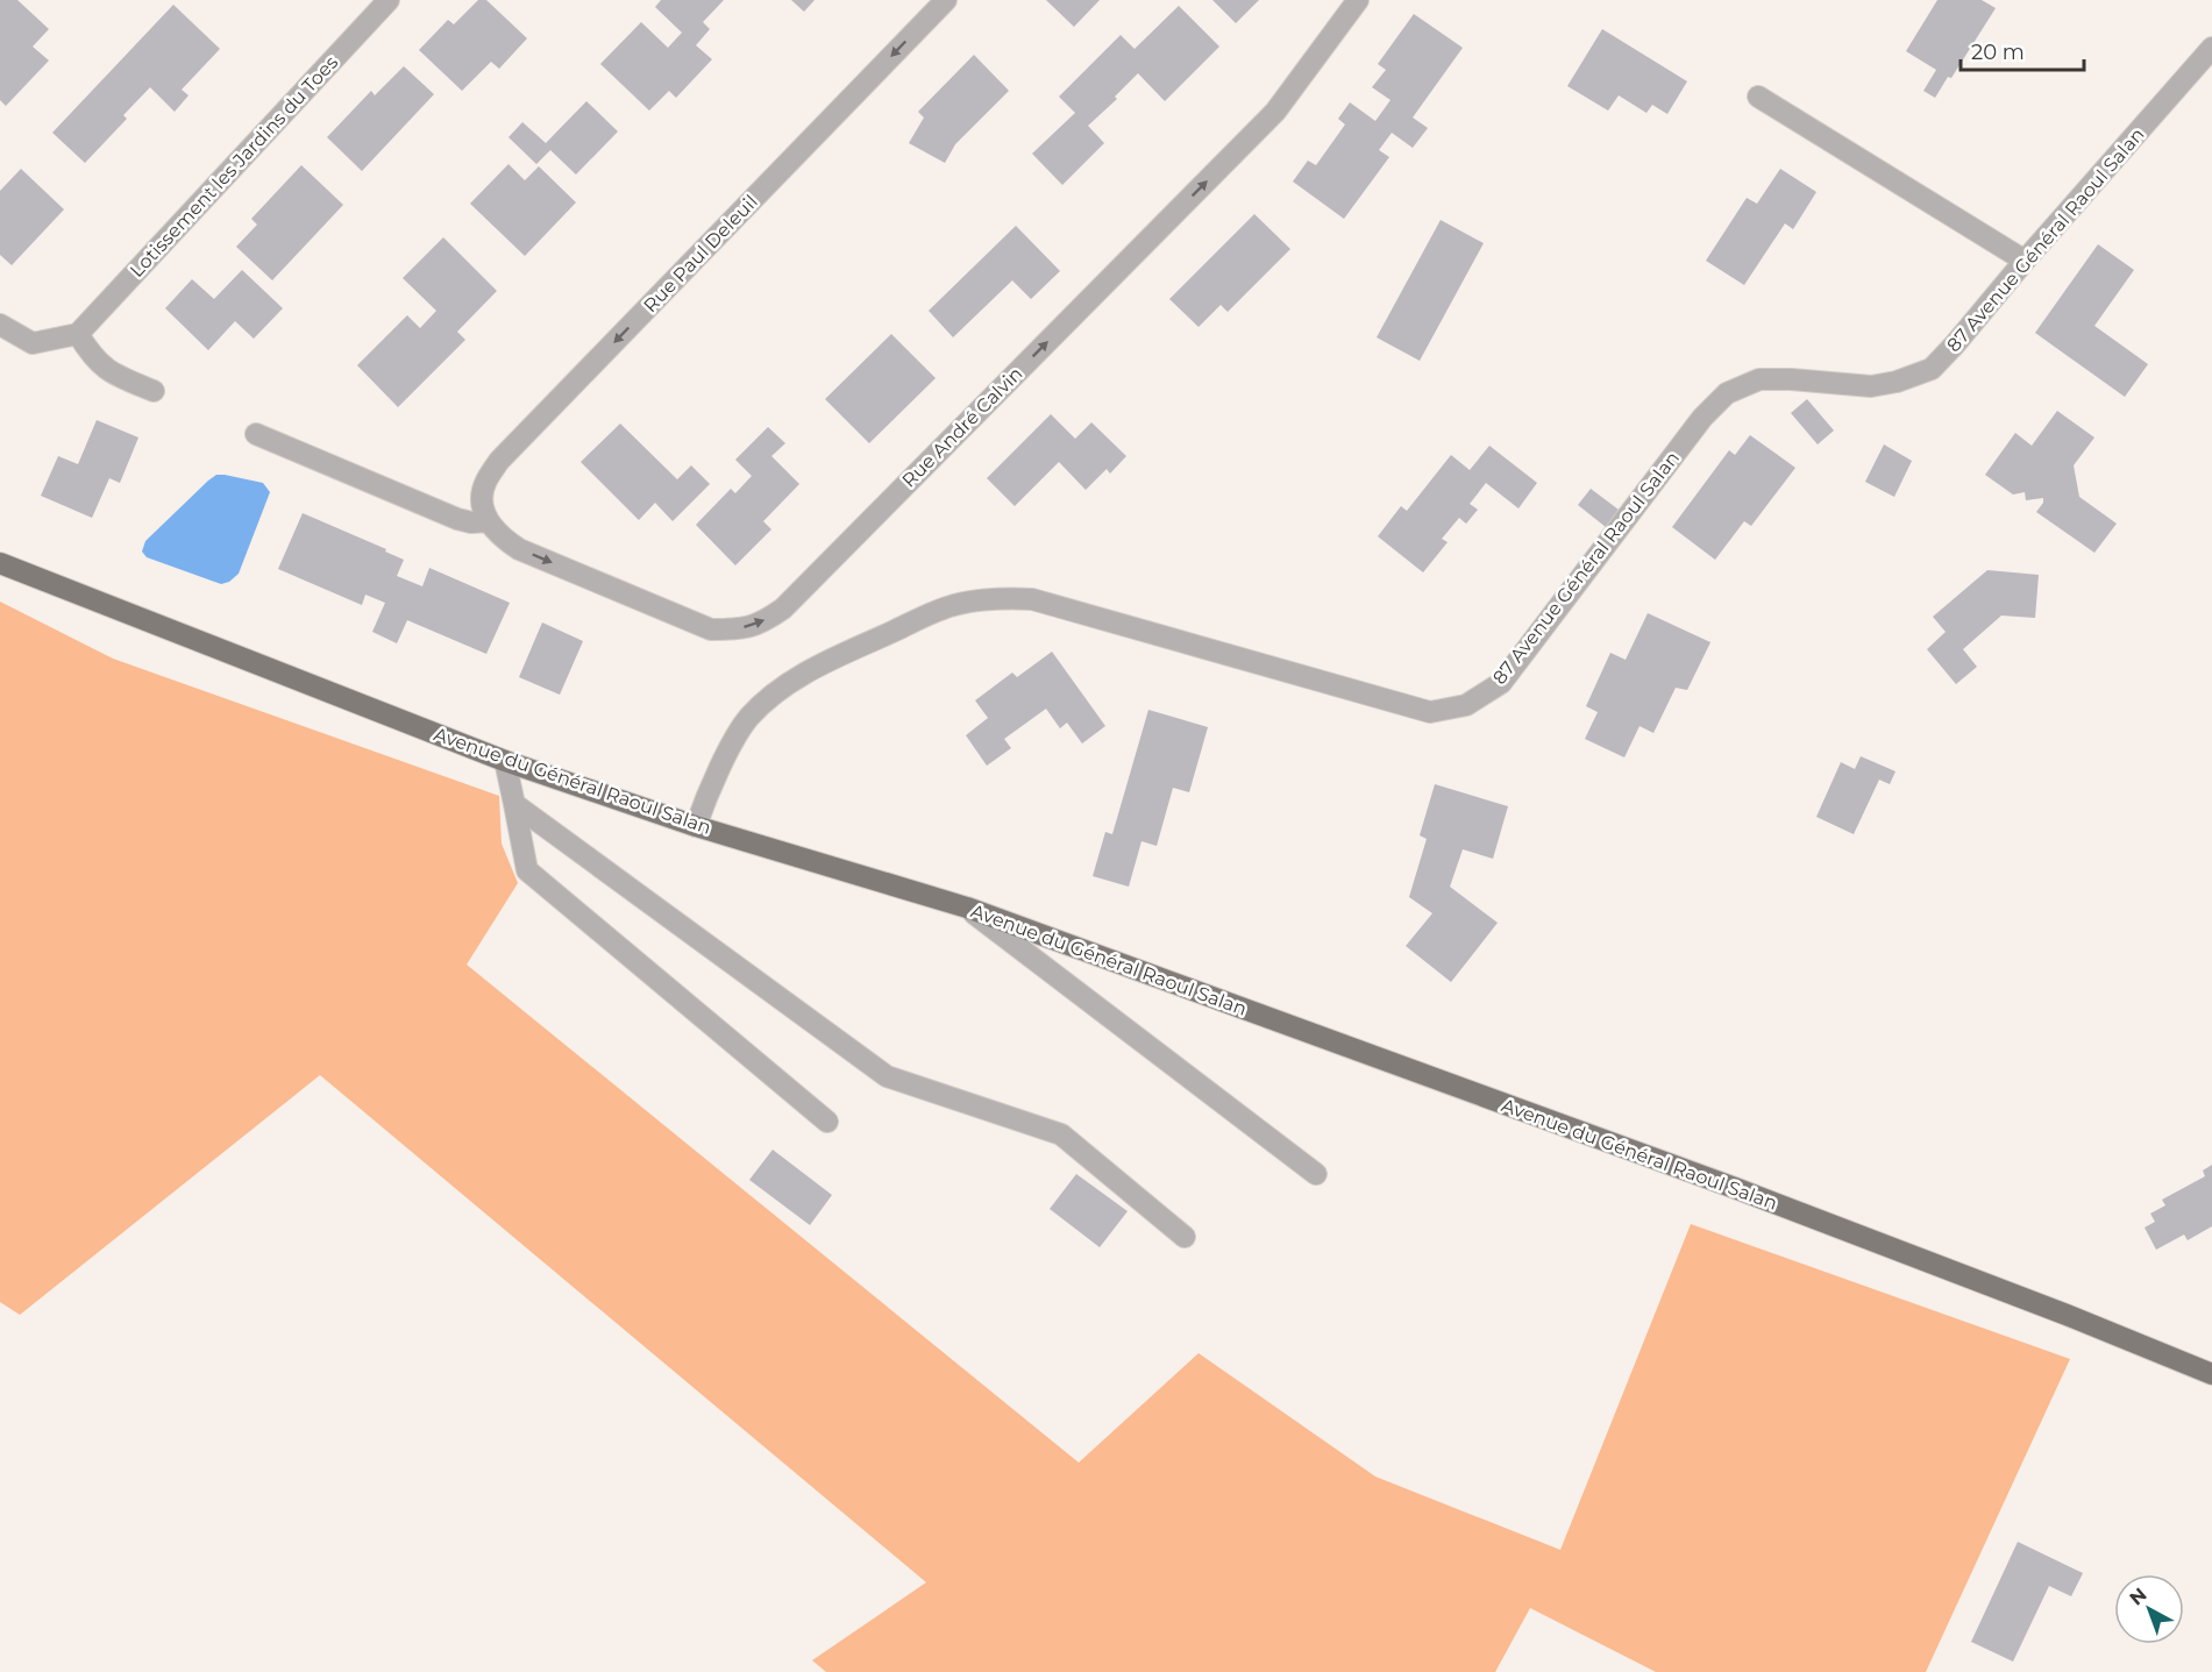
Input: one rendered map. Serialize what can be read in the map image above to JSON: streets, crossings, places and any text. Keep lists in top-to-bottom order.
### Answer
{
  "streets": {
    "main road": ["Avenue du Général Raoul Salan"],
    "street": [
      "Lotissement les Jardins du Toes",
      "87 Avenue Général Raoul Salan",
      "Rue Paul Deleuil",
      "Rue André Calvin"
    ]
  },
  "crossings": [
    ["87 Avenue Général Raoul Salan", "Avenue du Général Raoul Salan"],
    ["Rue Paul Deleuil", "Rue André Calvin"]
  ],
  "one_way": ["Rue Paul Deleuil", "Rue André Calvin"],
  "scale_bar": "20 m",
  "north": "top left"
}
